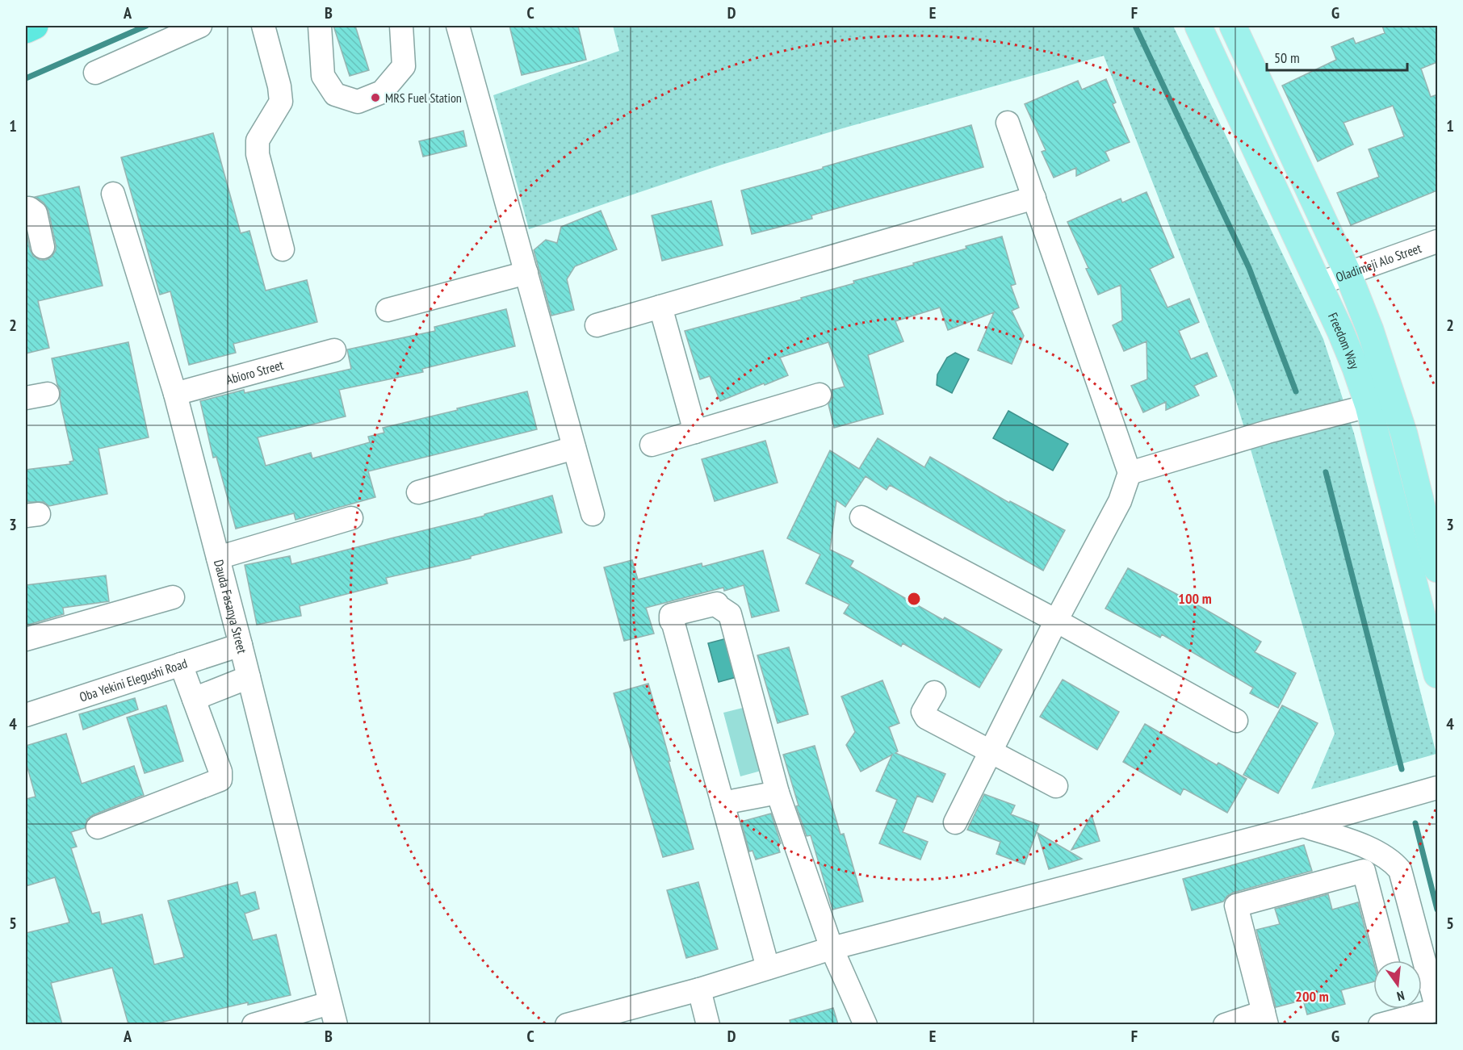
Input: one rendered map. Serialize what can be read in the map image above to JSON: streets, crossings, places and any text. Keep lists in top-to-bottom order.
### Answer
{
  "streets": {
    "main road": ["Freedom Way"],
    "street": [
      "Oladimeji Alo Street",
      "Abioro Street",
      "Dauda Fasanya Street",
      "Oba Yekini Elegushi Road"
    ]
  },
  "crossings": [
    ["Oladimeji Alo Street", "Freedom Way"],
    ["Abioro Street", "Dauda Fasanya Street"],
    ["Dauda Fasanya Street", "Oba Yekini Elegushi Road"]
  ],
  "places": ["MRS Fuel Station"],
  "scale_bar": "50 m",
  "north": "bottom",
  "grid": {
    "columns": [
      "A",
      "B",
      "C",
      "D",
      "E",
      "F",
      "G"
    ],
    "rows": [
      "1",
      "2",
      "3",
      "4",
      "5"
    ]
  },
  "rings": ["100 m", "200 m"]
}
